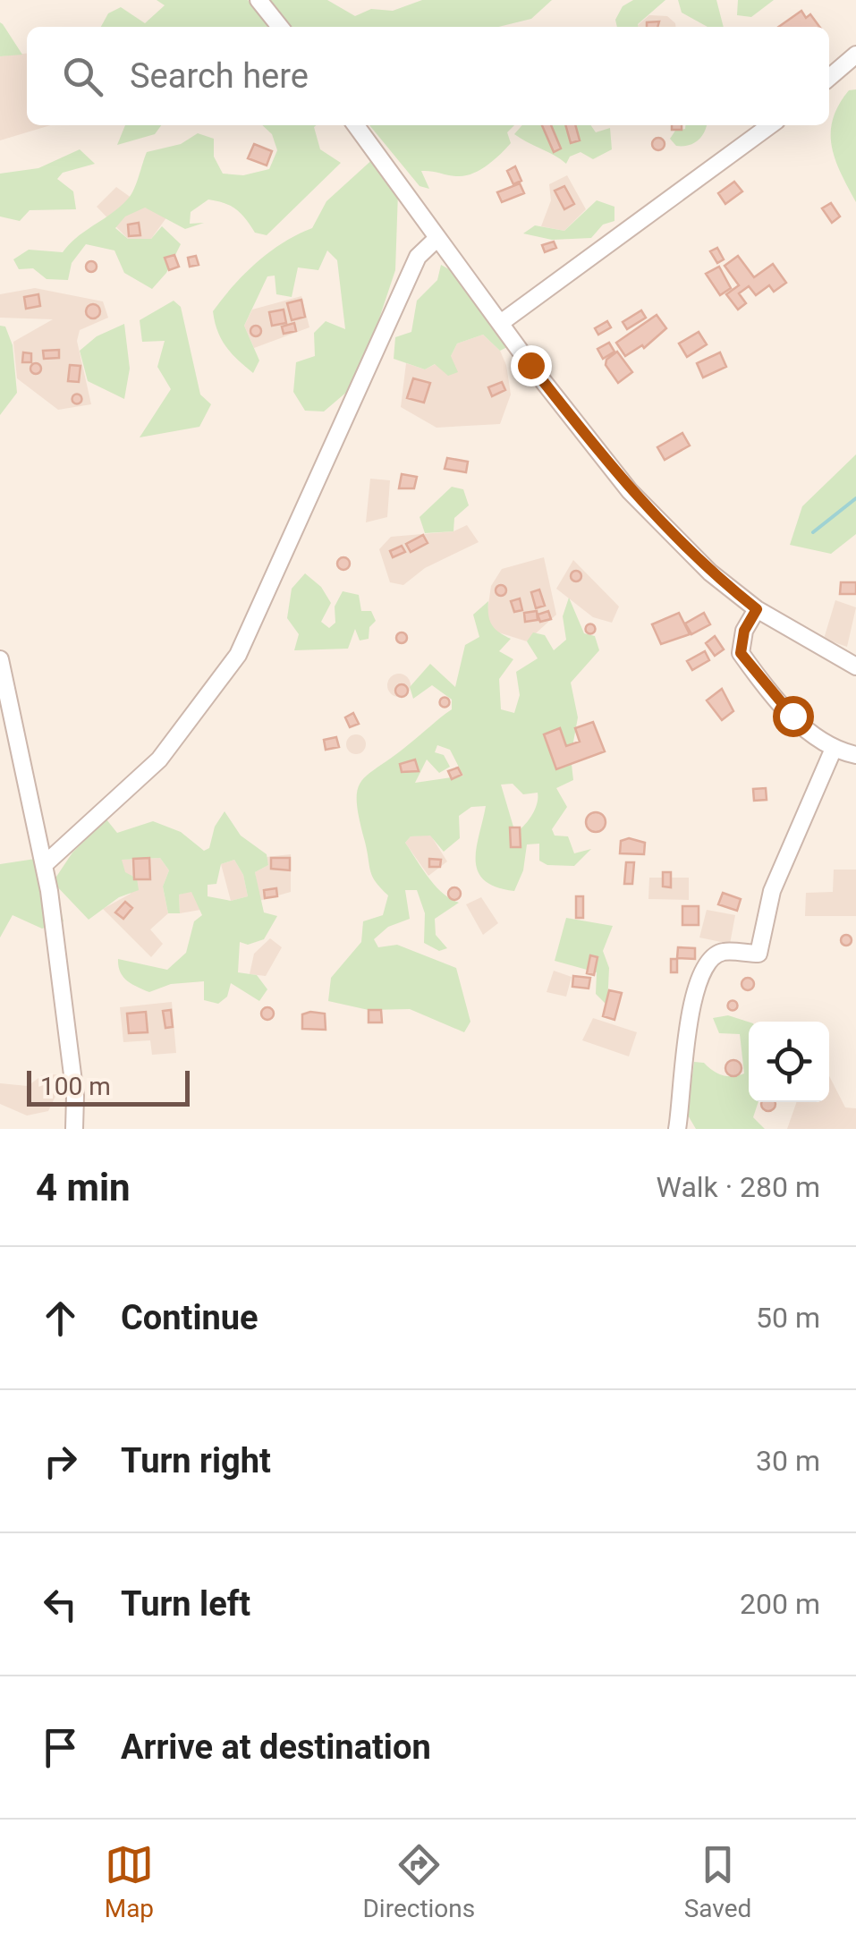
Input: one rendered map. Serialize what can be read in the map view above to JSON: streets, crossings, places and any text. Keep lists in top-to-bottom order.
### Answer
{
  "scale_bar": "100 m",
  "page": {
    "search": "Search here",
    "scale": "100 m",
    "heading": ["4 min", "Walk · 280 m"],
    "list": [
      ["Continue", "50 m"],
      ["Turn right", "30 m"],
      ["Turn left", "200 m"],
      "Arrive at destination"
    ],
    "nav": ["Map", "Directions", "Saved"]
  }
}
